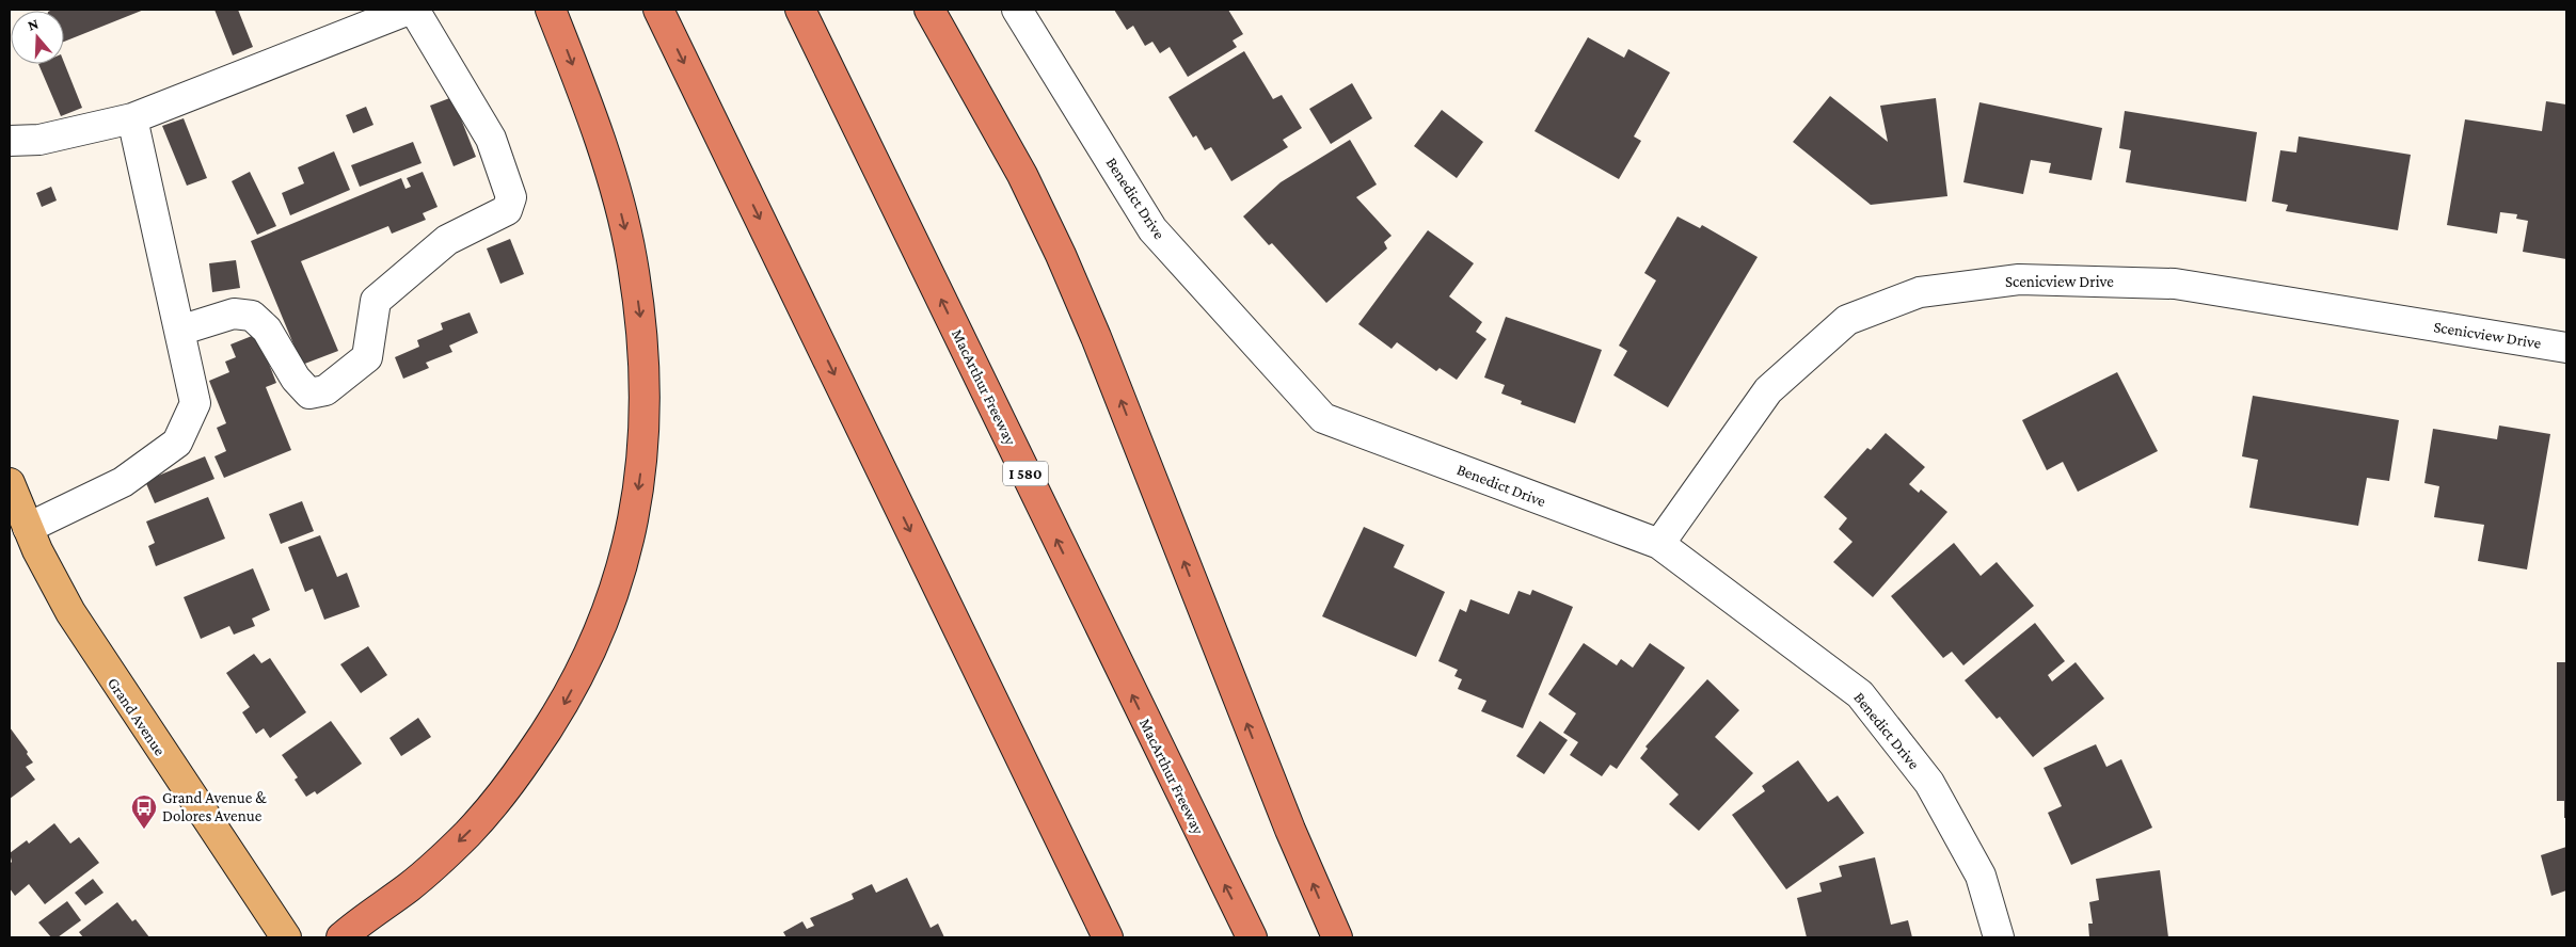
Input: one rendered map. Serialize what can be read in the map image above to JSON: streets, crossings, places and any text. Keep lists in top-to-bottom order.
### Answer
{
  "streets": {
    "highway": ["MacArthur Freeway", "I 580"],
    "main road": ["Grand Avenue"],
    "street": ["Benedict Drive", "Scenicview Drive"]
  },
  "crossings": [
    ["Benedict Drive", "Scenicview Drive"]
  ],
  "places": {
    "bus stop": ["Grand Avenue & Dolores Avenue"]
  },
  "north": "top"
}
